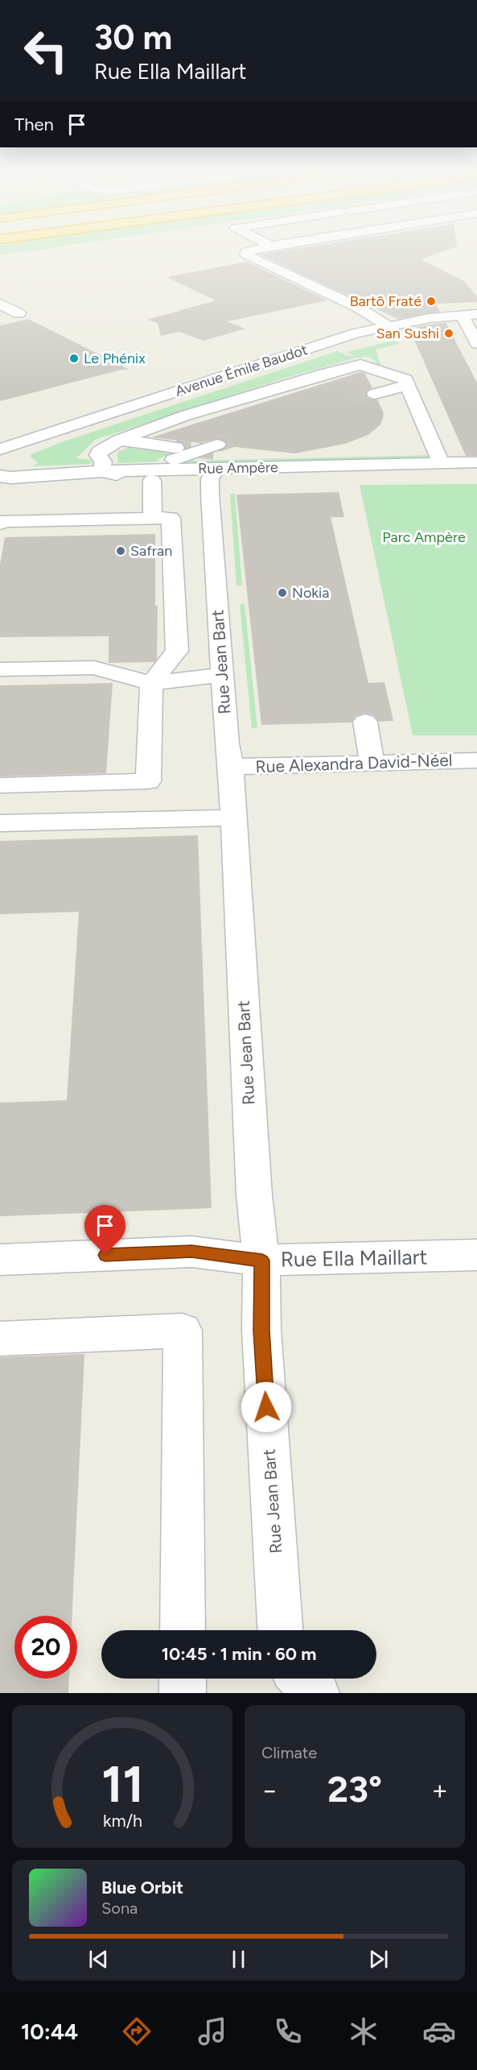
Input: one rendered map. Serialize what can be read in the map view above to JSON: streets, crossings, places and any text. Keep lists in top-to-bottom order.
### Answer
{
  "streets": {
    "street": [
      "Avenue Émile Baudot",
      "Rue Ampère",
      "Rue Jean Bart",
      "Rue Alexandra David-Néel",
      "Rue Ella Maillart"
    ]
  },
  "crossings": [
    ["Rue Ampère", "Rue Jean Bart"],
    ["Rue Jean Bart", "Rue Alexandra David-Néel"],
    ["Rue Jean Bart", "Rue Ella Maillart"]
  ],
  "parks": ["Parc Ampère"],
  "places": [
    "Bartô Fraté",
    "San Sushi",
    "Le Phénix",
    "Safran",
    "Nokia"
  ],
  "page": {
    "turn": ["30 m", "Rue Ella Maillart"],
    "then": "Then",
    "limit": "20",
    "trip": "10:45 · 1 min · 60 m",
    "tile": "Climate",
    "heat": ["−", "23°", "+"],
    "song": ["Blue Orbit", "Sona"],
    "tabs": "10:44",
    "gauge": ["11", "km/h"]
  }
}
